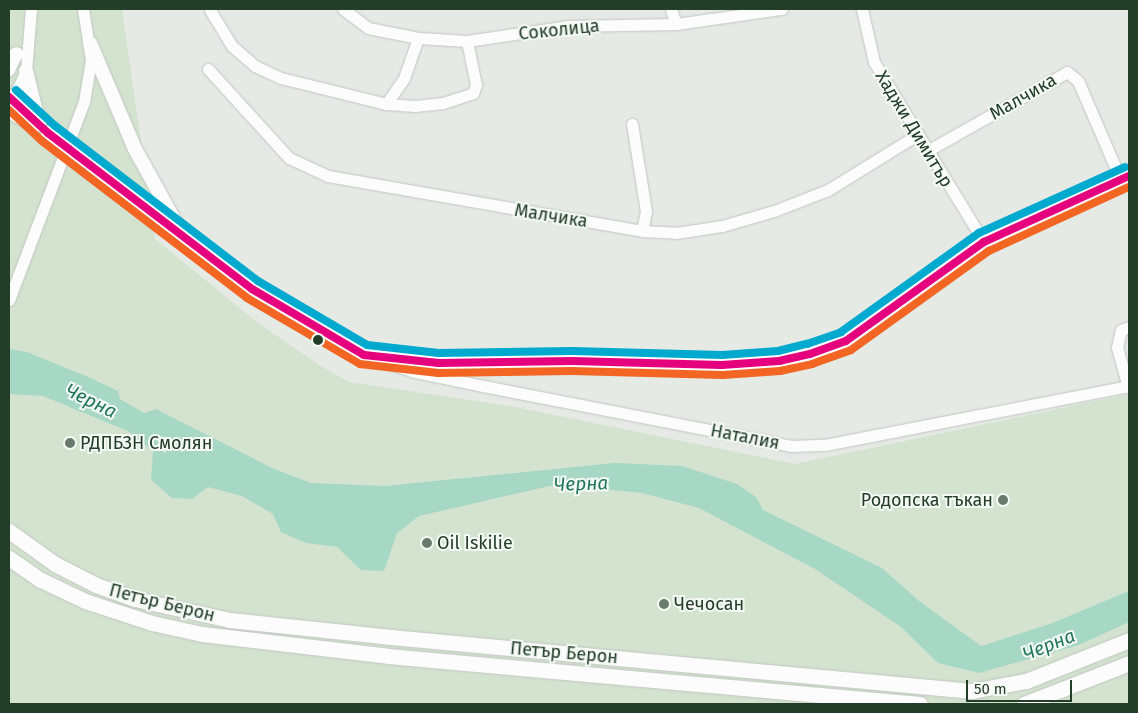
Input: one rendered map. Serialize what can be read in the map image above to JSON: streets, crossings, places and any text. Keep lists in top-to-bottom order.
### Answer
{
  "streets": {
    "main road": ["Петър Берон"],
    "street": [
      "Соколица",
      "Малчика",
      "Хаджи Димитър",
      "Наталия"
    ]
  },
  "crossings": [
    ["Малчика", "Хаджи Димитър"]
  ],
  "water": ["Черна"],
  "places": [
    "РДПБЗН Смолян",
    "Родопска тъкан",
    "Oil Iskilie",
    "Чечосан"
  ],
  "scale_bar": "50 m"
}
